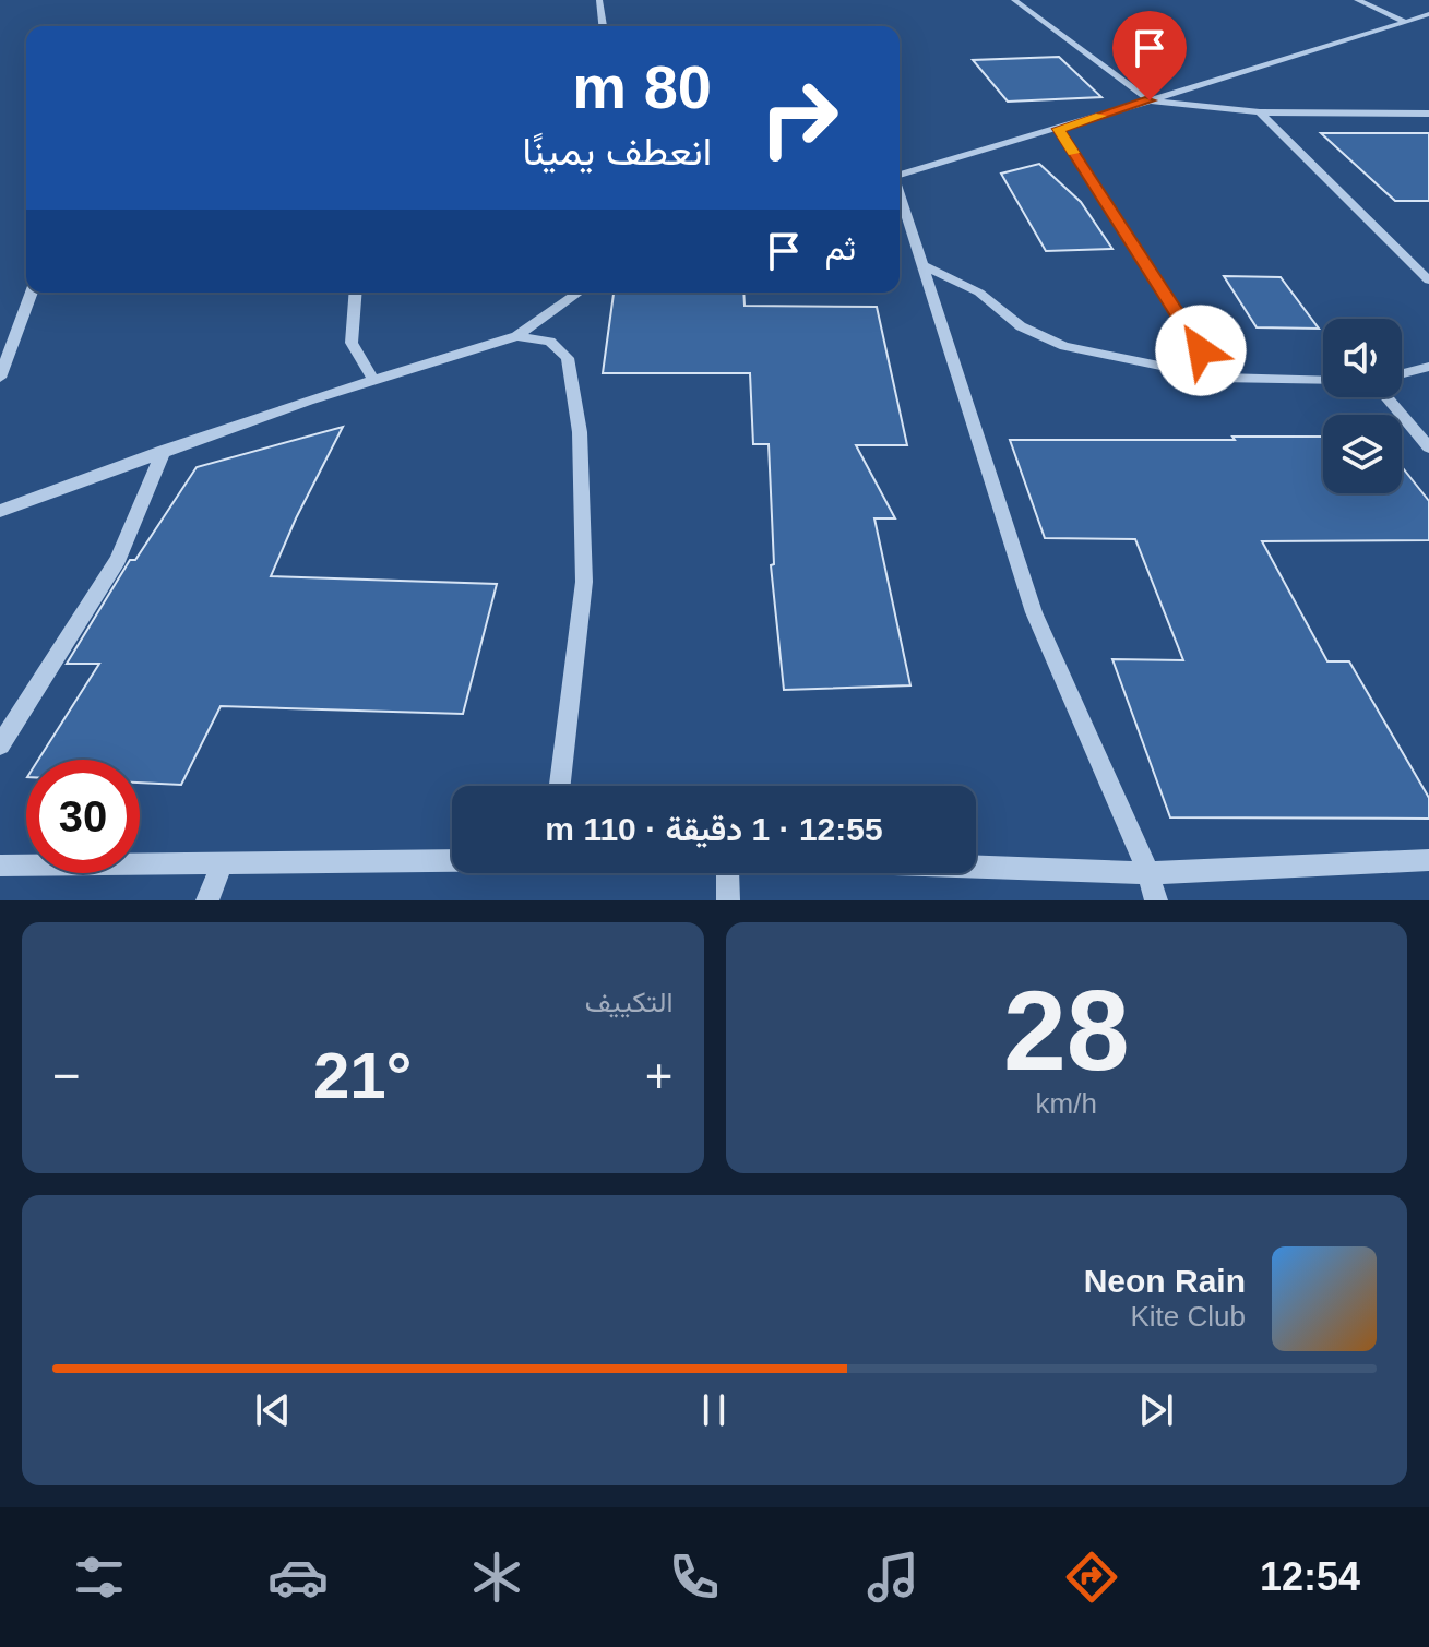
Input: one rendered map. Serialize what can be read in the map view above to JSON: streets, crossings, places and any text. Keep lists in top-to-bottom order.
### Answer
{
  "page": {
    "turn": ["80 m", "انعطف يمينًا"],
    "then": "ثم",
    "limit": "30",
    "trip": "12:55 · 1 دقيقة · 110 m",
    "tile": [
      ["28", "km/h"],
      "التكييف"
    ],
    "heat": ["−", "21°", "+"],
    "song": ["Neon Rain", "Kite Club"],
    "tabs": "12:54"
  }
}
